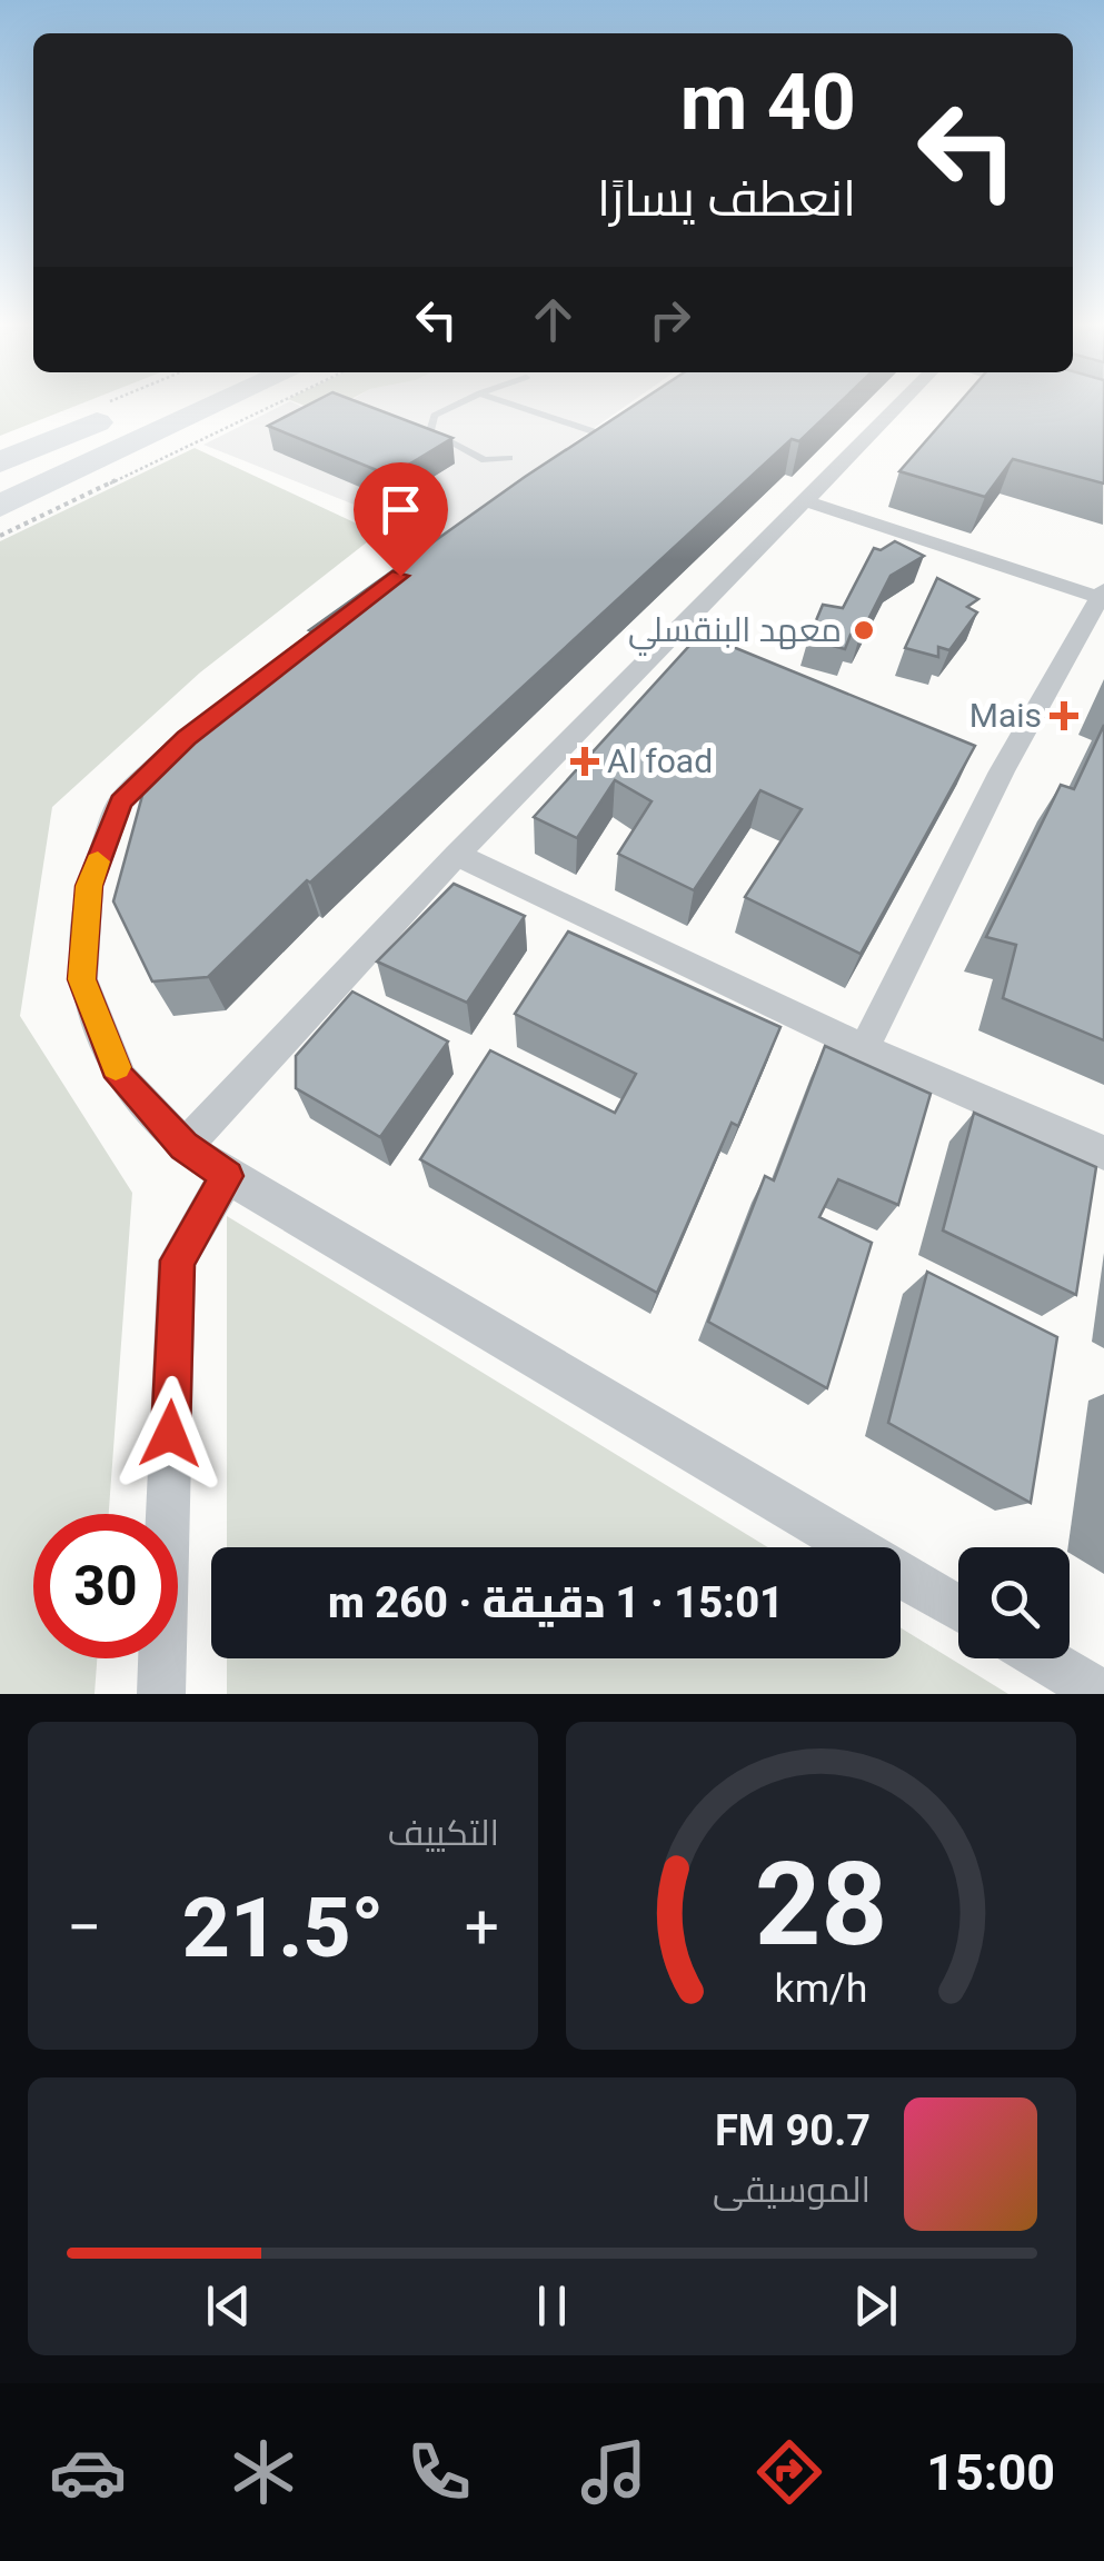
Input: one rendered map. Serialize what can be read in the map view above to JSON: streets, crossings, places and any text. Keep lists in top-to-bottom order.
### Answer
{
  "places": {
    "other": ["معهد البنقسلي"],
    "health": ["Mais", "Al foad"]
  },
  "page": {
    "turn": ["40 m", "انعطف يسارًا"],
    "limit": "30",
    "trip": "15:01 · 1 دقيقة · 260 m",
    "tile": "التكييف",
    "heat": ["−", "21.5°", "+"],
    "song": ["90.7 FM", "الموسيقى"],
    "tabs": "15:00",
    "gauge": ["28", "km/h"]
  }
}
